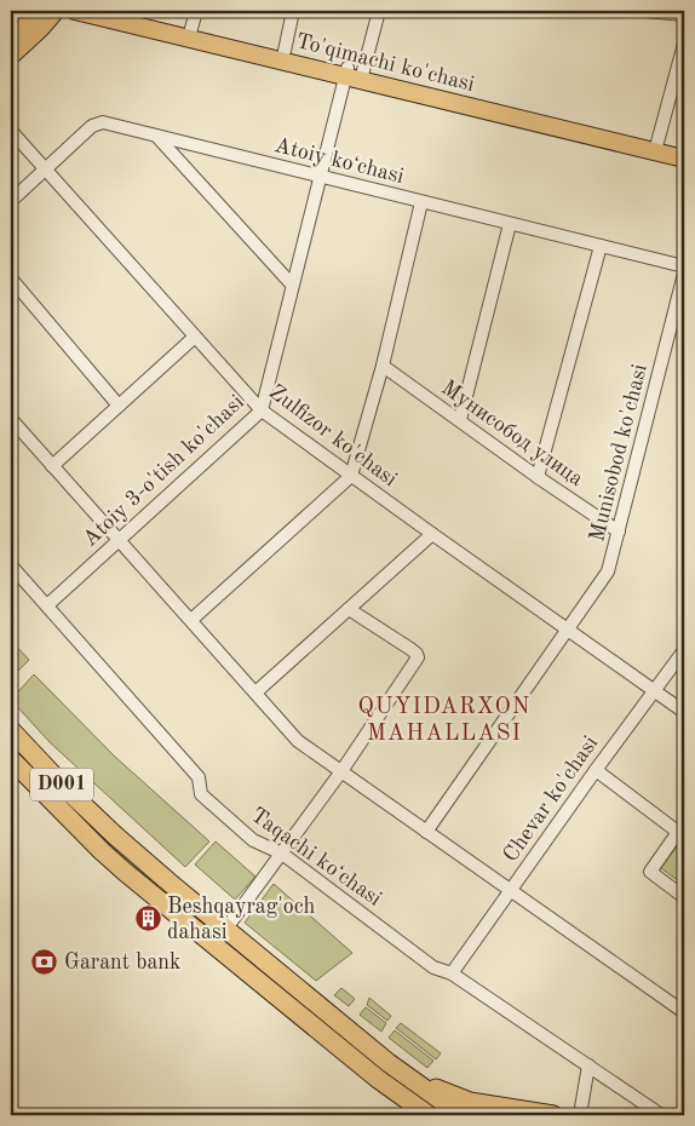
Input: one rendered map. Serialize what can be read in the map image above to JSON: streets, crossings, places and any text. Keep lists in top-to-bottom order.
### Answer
{
  "streets": {
    "highway": ["D001"],
    "main road": ["To'qimachi ko'chasi"],
    "street": [
      "Atoiy koʻchasi",
      "Мунисобод улица",
      "Zulfizor ko'chasi",
      "Munisobod ko'chasi",
      "Atoiy 3-o'tish ko'chasi",
      "Chevar ko'chasi",
      "Taqachi koʻchasi"
    ]
  },
  "crossings": [
    ["To'qimachi ko'chasi", "Atoiy 3-o'tish ko'chasi"],
    ["Atoiy koʻchasi", "Zulfizor ko'chasi"],
    ["Atoiy koʻchasi", "Atoiy 3-o'tish ko'chasi"],
    ["Мунисобод улица", "Munisobod ko'chasi"],
    ["Zulfizor ko'chasi", "Munisobod ko'chasi"],
    ["Zulfizor ko'chasi", "Atoiy 3-o'tish ko'chasi"],
    ["Zulfizor ko'chasi", "Chevar ko'chasi"],
    ["Atoiy 3-o'tish ko'chasi", "Taqachi koʻchasi"],
    ["Chevar ko'chasi", "Taqachi koʻchasi"]
  ],
  "districts": ["QUYIDARXON MAHALLASI"],
  "places": {
    "building": ["Beshqayrag'och dahasi"],
    "bank": ["Garant bank"]
  }
}
